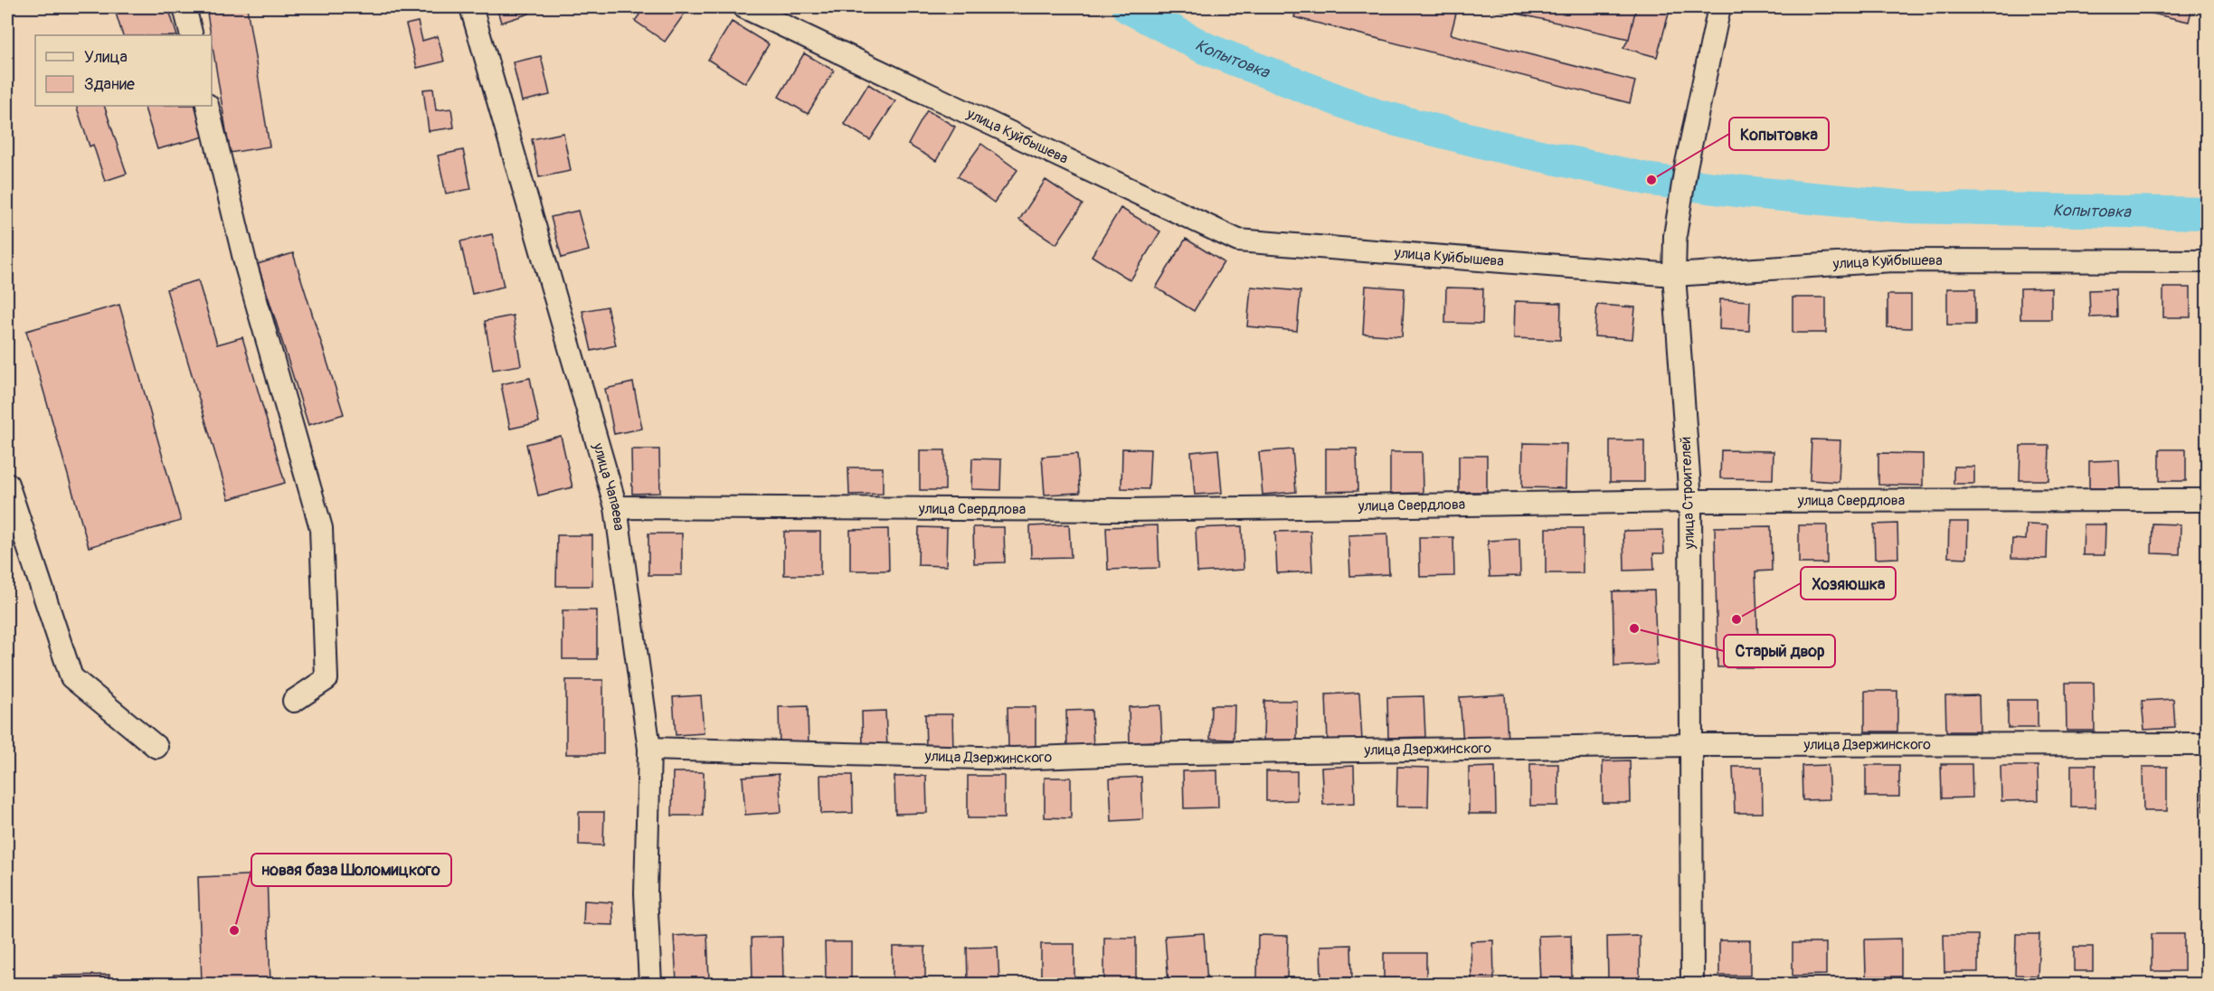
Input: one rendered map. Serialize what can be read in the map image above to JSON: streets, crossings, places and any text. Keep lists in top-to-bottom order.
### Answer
{
  "streets": {
    "street": [
      "улица Куйбышева",
      "улица Чапаева",
      "улица Строителей",
      "улица Свердлова",
      "улица Дзержинского"
    ]
  },
  "crossings": [
    ["улица Куйбышева", "улица Строителей"],
    ["улица Чапаева", "улица Свердлова"],
    ["улица Чапаева", "улица Дзержинского"],
    ["улица Строителей", "улица Свердлова"],
    ["улица Строителей", "улица Дзержинского"]
  ],
  "water": ["Копытовка"],
  "places": [
    "Копытовка",
    "Хозяюшка",
    "Старый двор",
    "новая база Шоломицкого"
  ],
  "legend": ["Улица", "Здание"]
}
